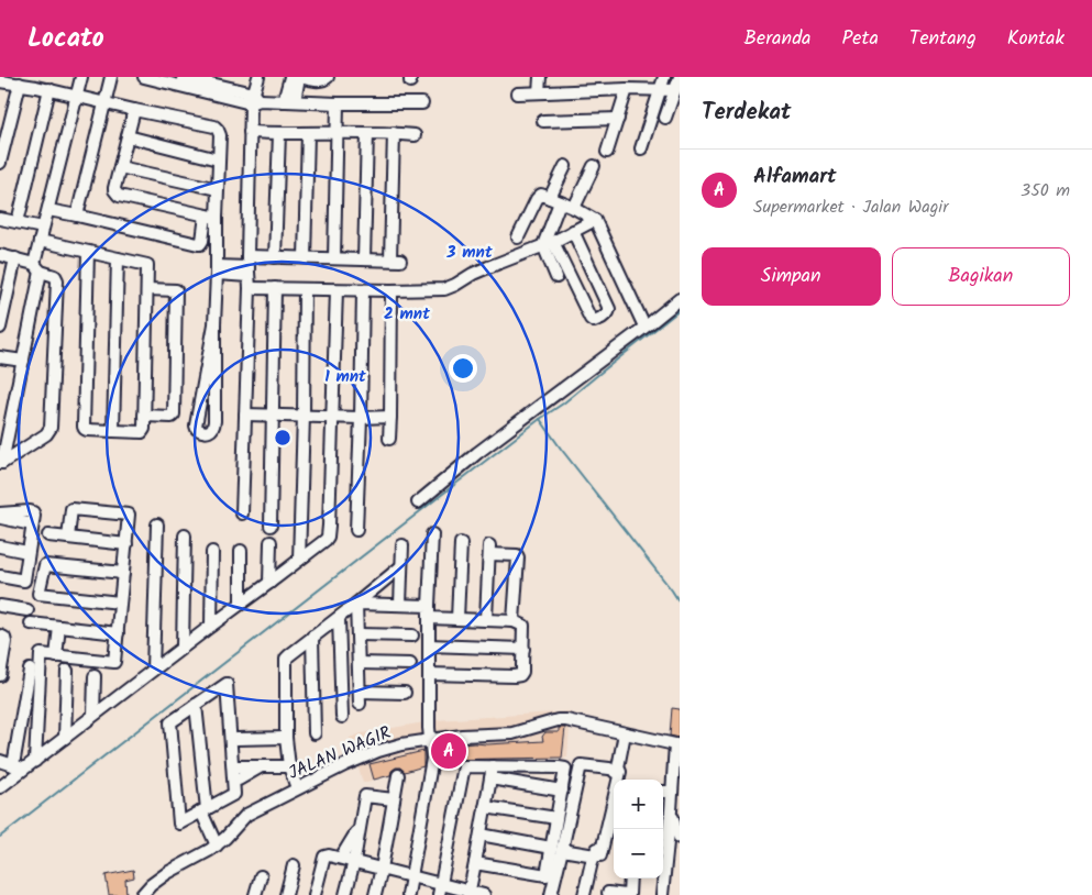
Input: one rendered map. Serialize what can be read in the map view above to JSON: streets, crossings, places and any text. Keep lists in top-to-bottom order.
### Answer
{
  "streets": {
    "street": ["JALAN WAGIR"]
  },
  "page": {
    "header": "Locato",
    "nav": [
      "Beranda",
      "Peta",
      "Tentang",
      "Kontak"
    ],
    "heading": "Terdekat",
    "list": [
      {
        "mark": "A",
        "name": "Alfamart",
        "note": "Supermarket · Jalan Wagir",
        "value": "350 m"
      }
    ],
    "buttons": ["Simpan", "Bagikan"],
    "pins": "A",
    "map_buttons": ["+", "−"]
  },
  "rings": ["3 mnt", "2 mnt", "1 mnt"]
}
